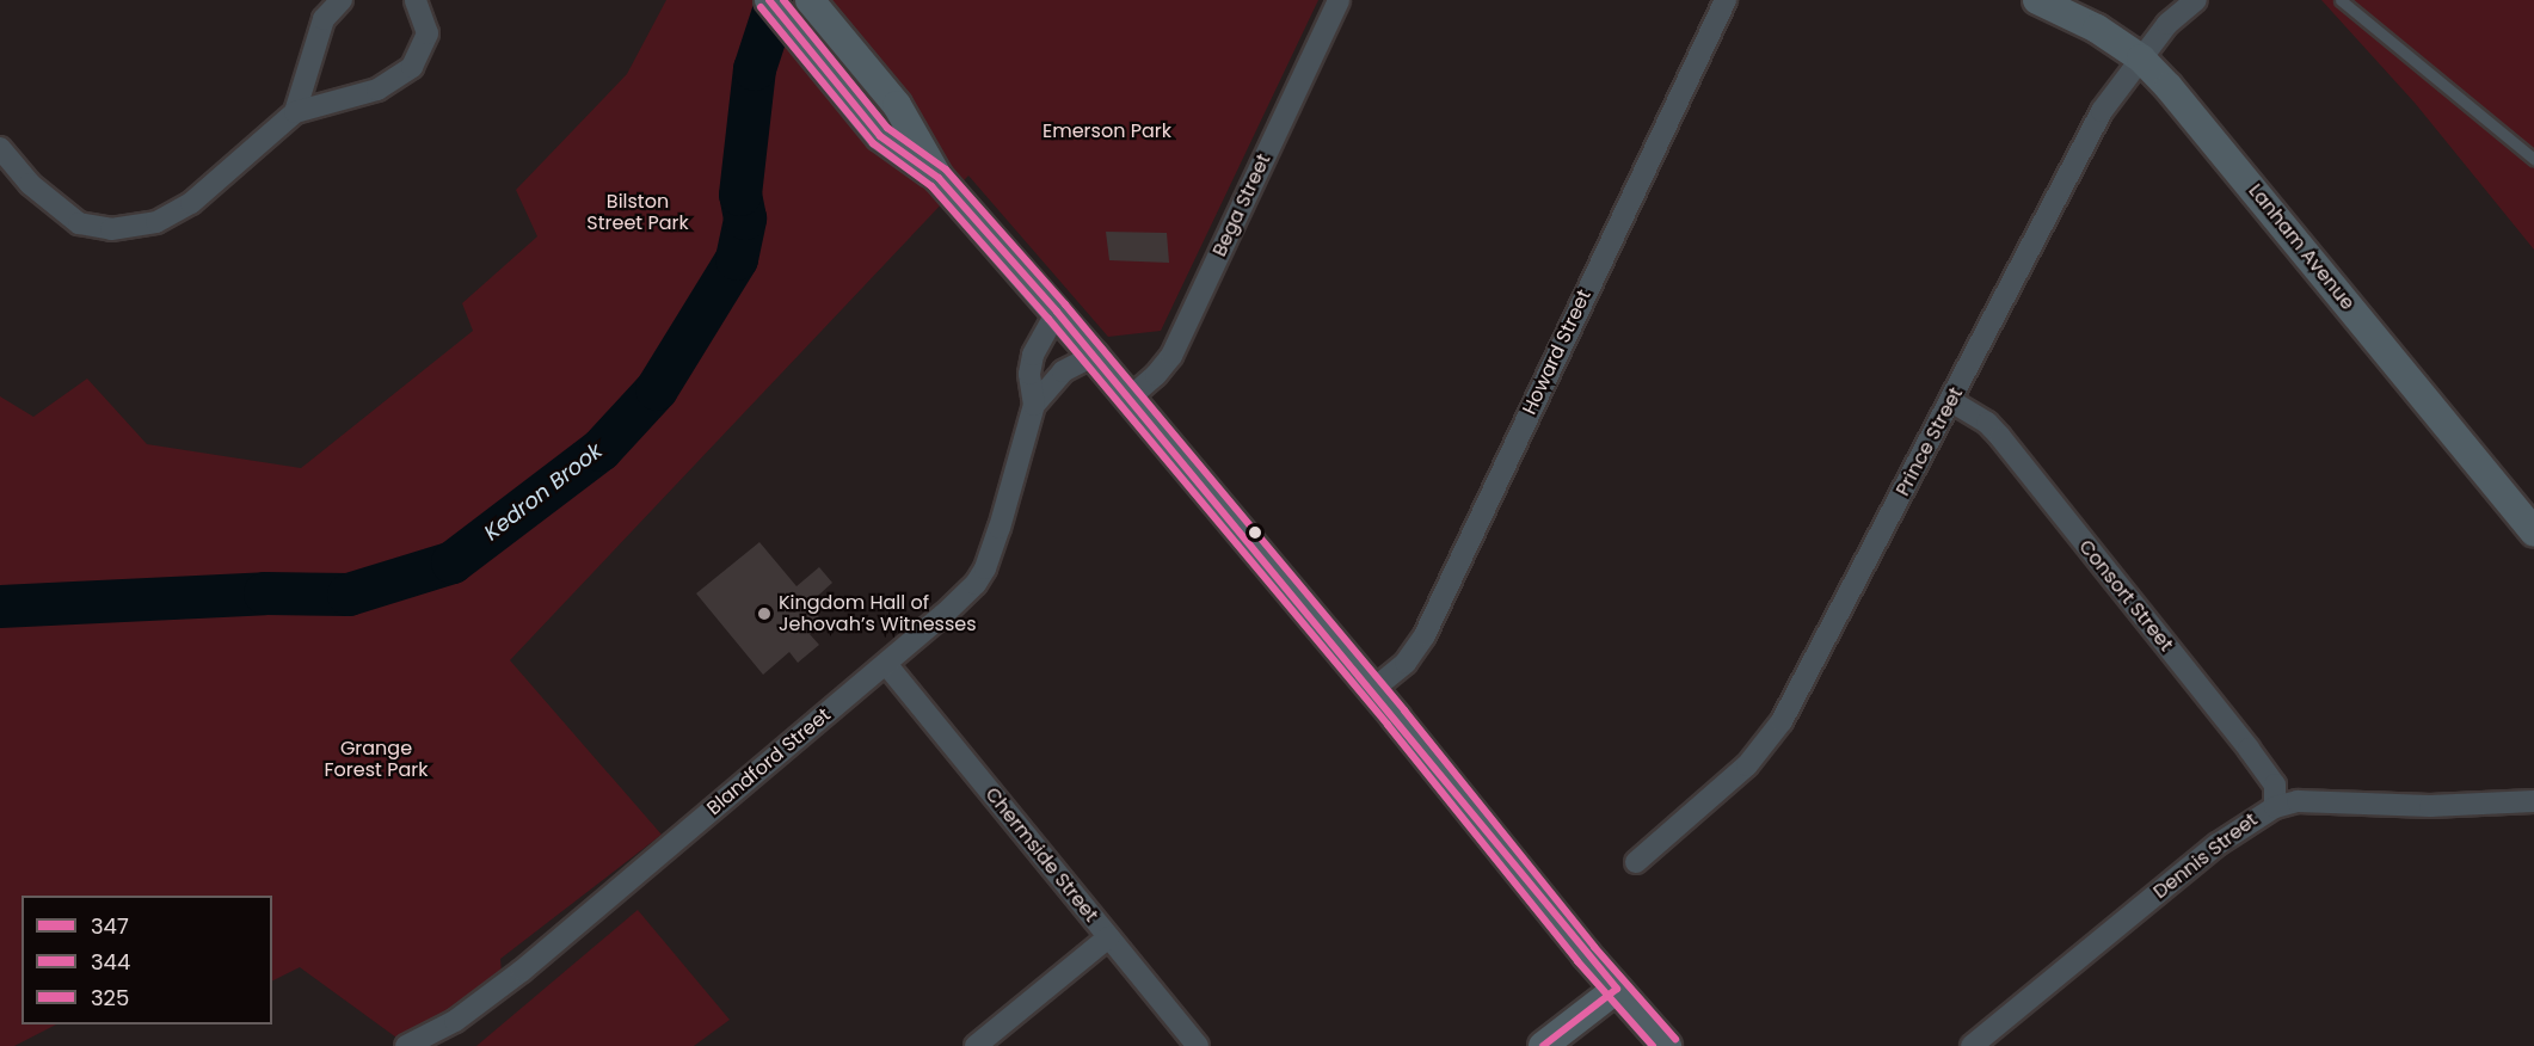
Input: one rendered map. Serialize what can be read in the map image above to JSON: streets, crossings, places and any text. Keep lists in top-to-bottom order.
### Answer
{
  "streets": {
    "main road": ["Lanham Avenue"],
    "street": [
      "Bega Street",
      "Howard Street",
      "Prince Street",
      "Consort Street",
      "Blandford Street",
      "Chermside Street",
      "Dennis Street"
    ]
  },
  "crossings": [
    ["Lanham Avenue", "Prince Street"],
    ["Prince Street", "Consort Street"],
    ["Consort Street", "Dennis Street"],
    ["Blandford Street", "Chermside Street"]
  ],
  "water": ["Kedron Brook"],
  "parks": ["Emerson Park", "Bilston Street Park", "Grange Forest Park"],
  "places": ["Kingdom Hall of Jehovah’s Witnesses"],
  "lines": ["transit line 347", "transit line 325", "transit line 344"],
  "legend": ["347", "344", "325"]
}
